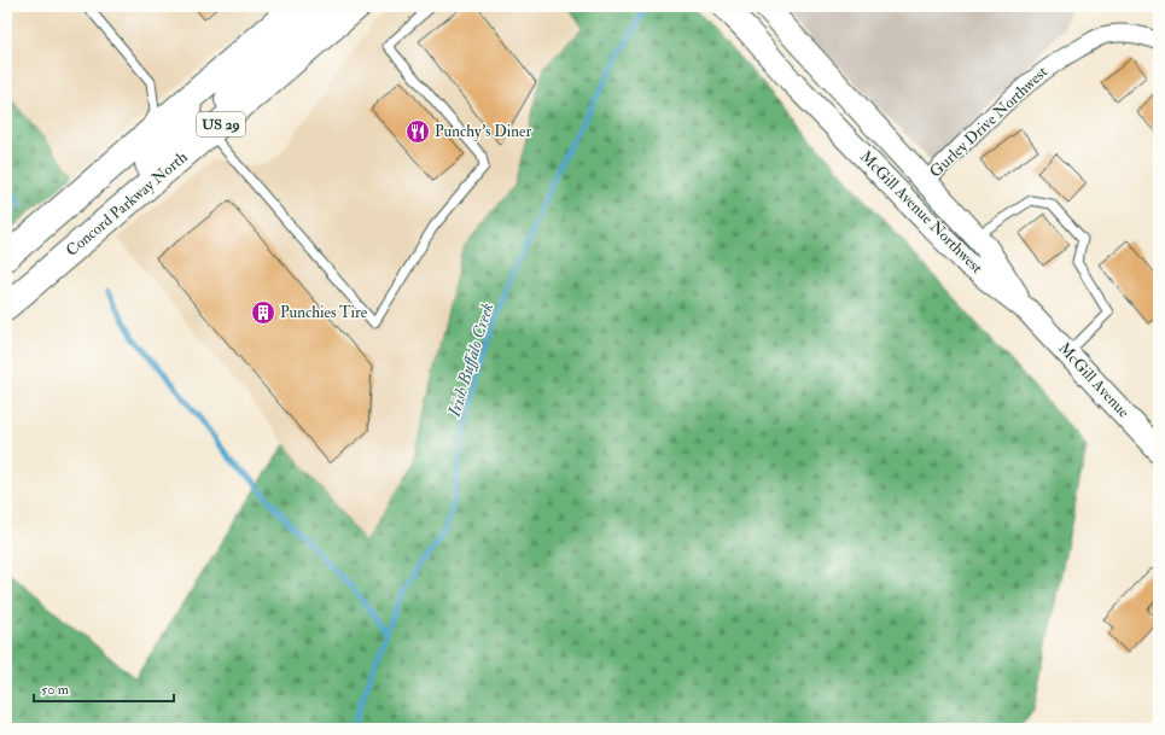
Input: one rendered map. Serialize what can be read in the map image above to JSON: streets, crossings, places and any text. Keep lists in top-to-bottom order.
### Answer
{
  "streets": {
    "highway": ["US 29", "Concord Parkway North"],
    "main road": ["McGill Avenue Northwest", "McGill Avenue"],
    "street": ["Gurley Drive Northwest"]
  },
  "crossings": [
    ["Gurley Drive Northwest", "McGill Avenue Northwest"],
    ["McGill Avenue Northwest", "McGill Avenue"]
  ],
  "water": ["Irish Buffalo Creek"],
  "places": {
    "restaurant": ["Punchy's Diner"],
    "building": ["Punchies Tire"]
  },
  "scale_bar": "50 m"
}
